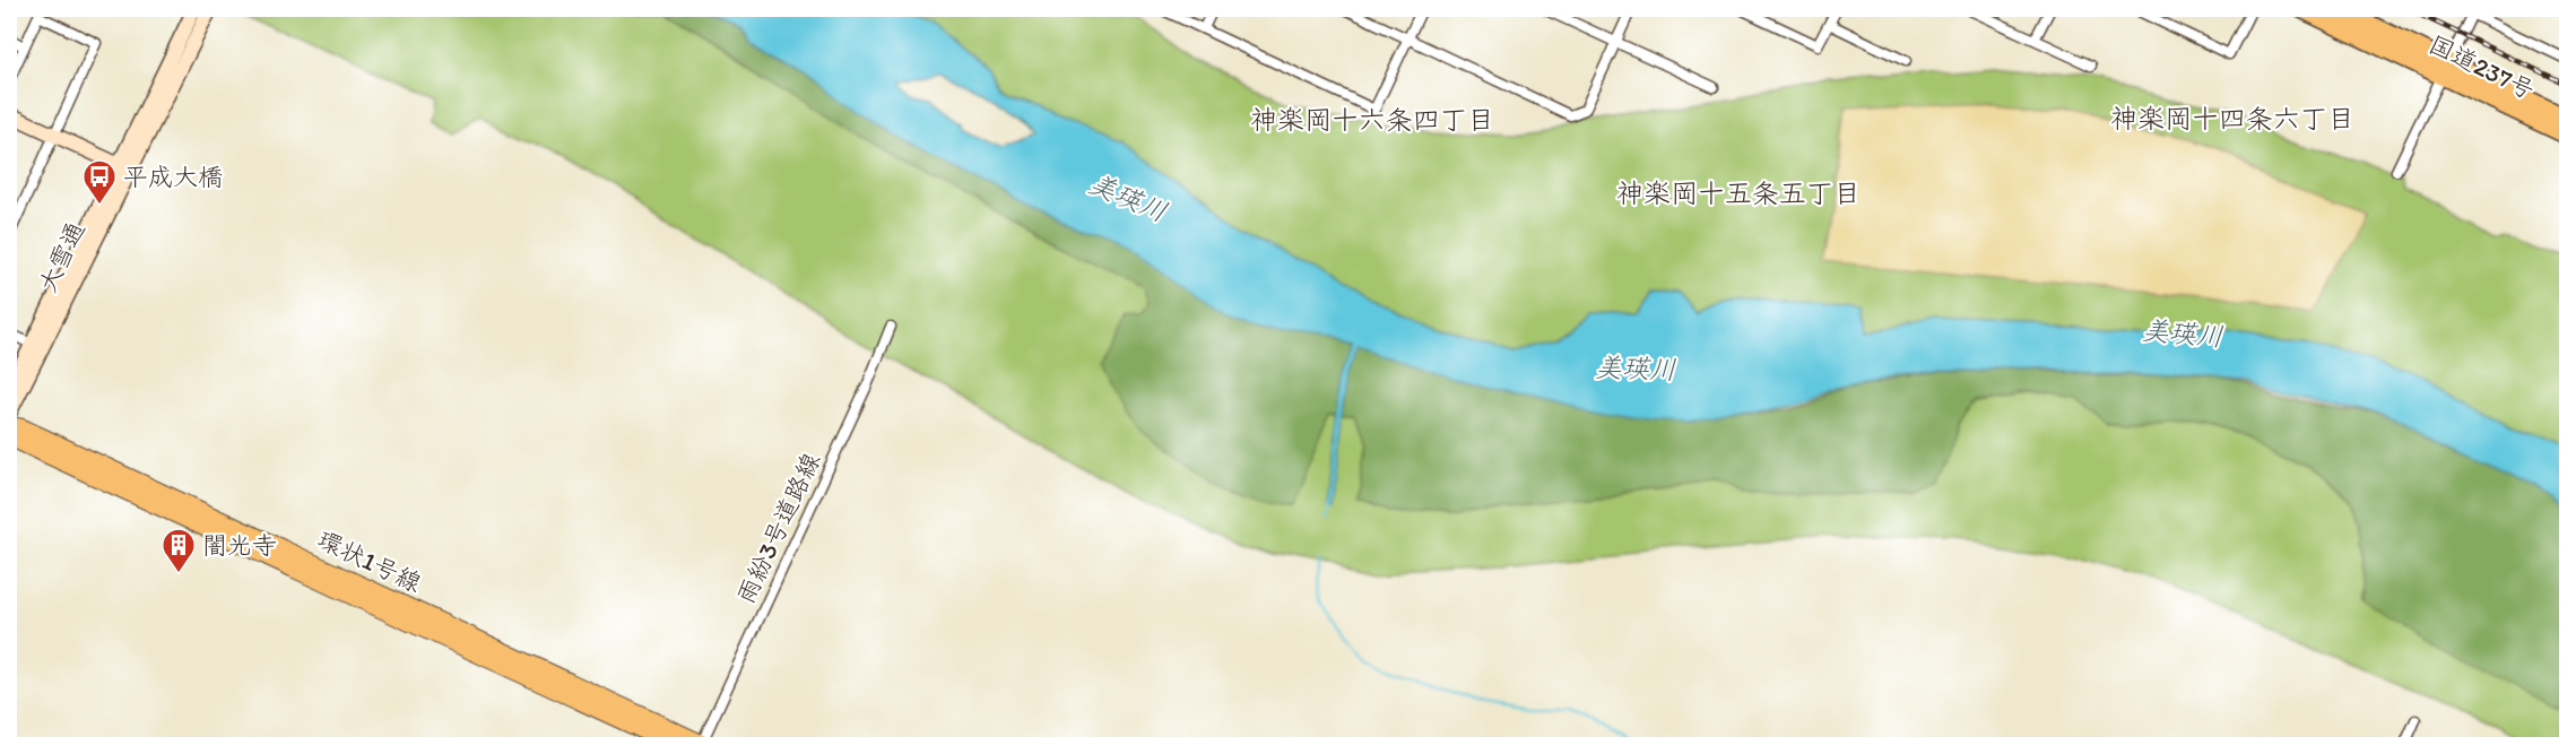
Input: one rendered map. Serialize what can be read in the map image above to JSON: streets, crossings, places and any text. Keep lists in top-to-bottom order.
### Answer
{
  "streets": {
    "highway": ["国道237号"],
    "main road": ["環状1号線"],
    "street": ["大雪通", "雨紛3号道路線"]
  },
  "crossings": [
    ["雨紛3号道路線", "環状1号線"]
  ],
  "districts": ["神楽岡十四条六丁目", "神楽岡十六条四丁目", "神楽岡十五条五丁目"],
  "water": ["美瑛川"],
  "places": {
    "bus stop": ["平成大橋"],
    "building": ["闇光寺"]
  }
}
